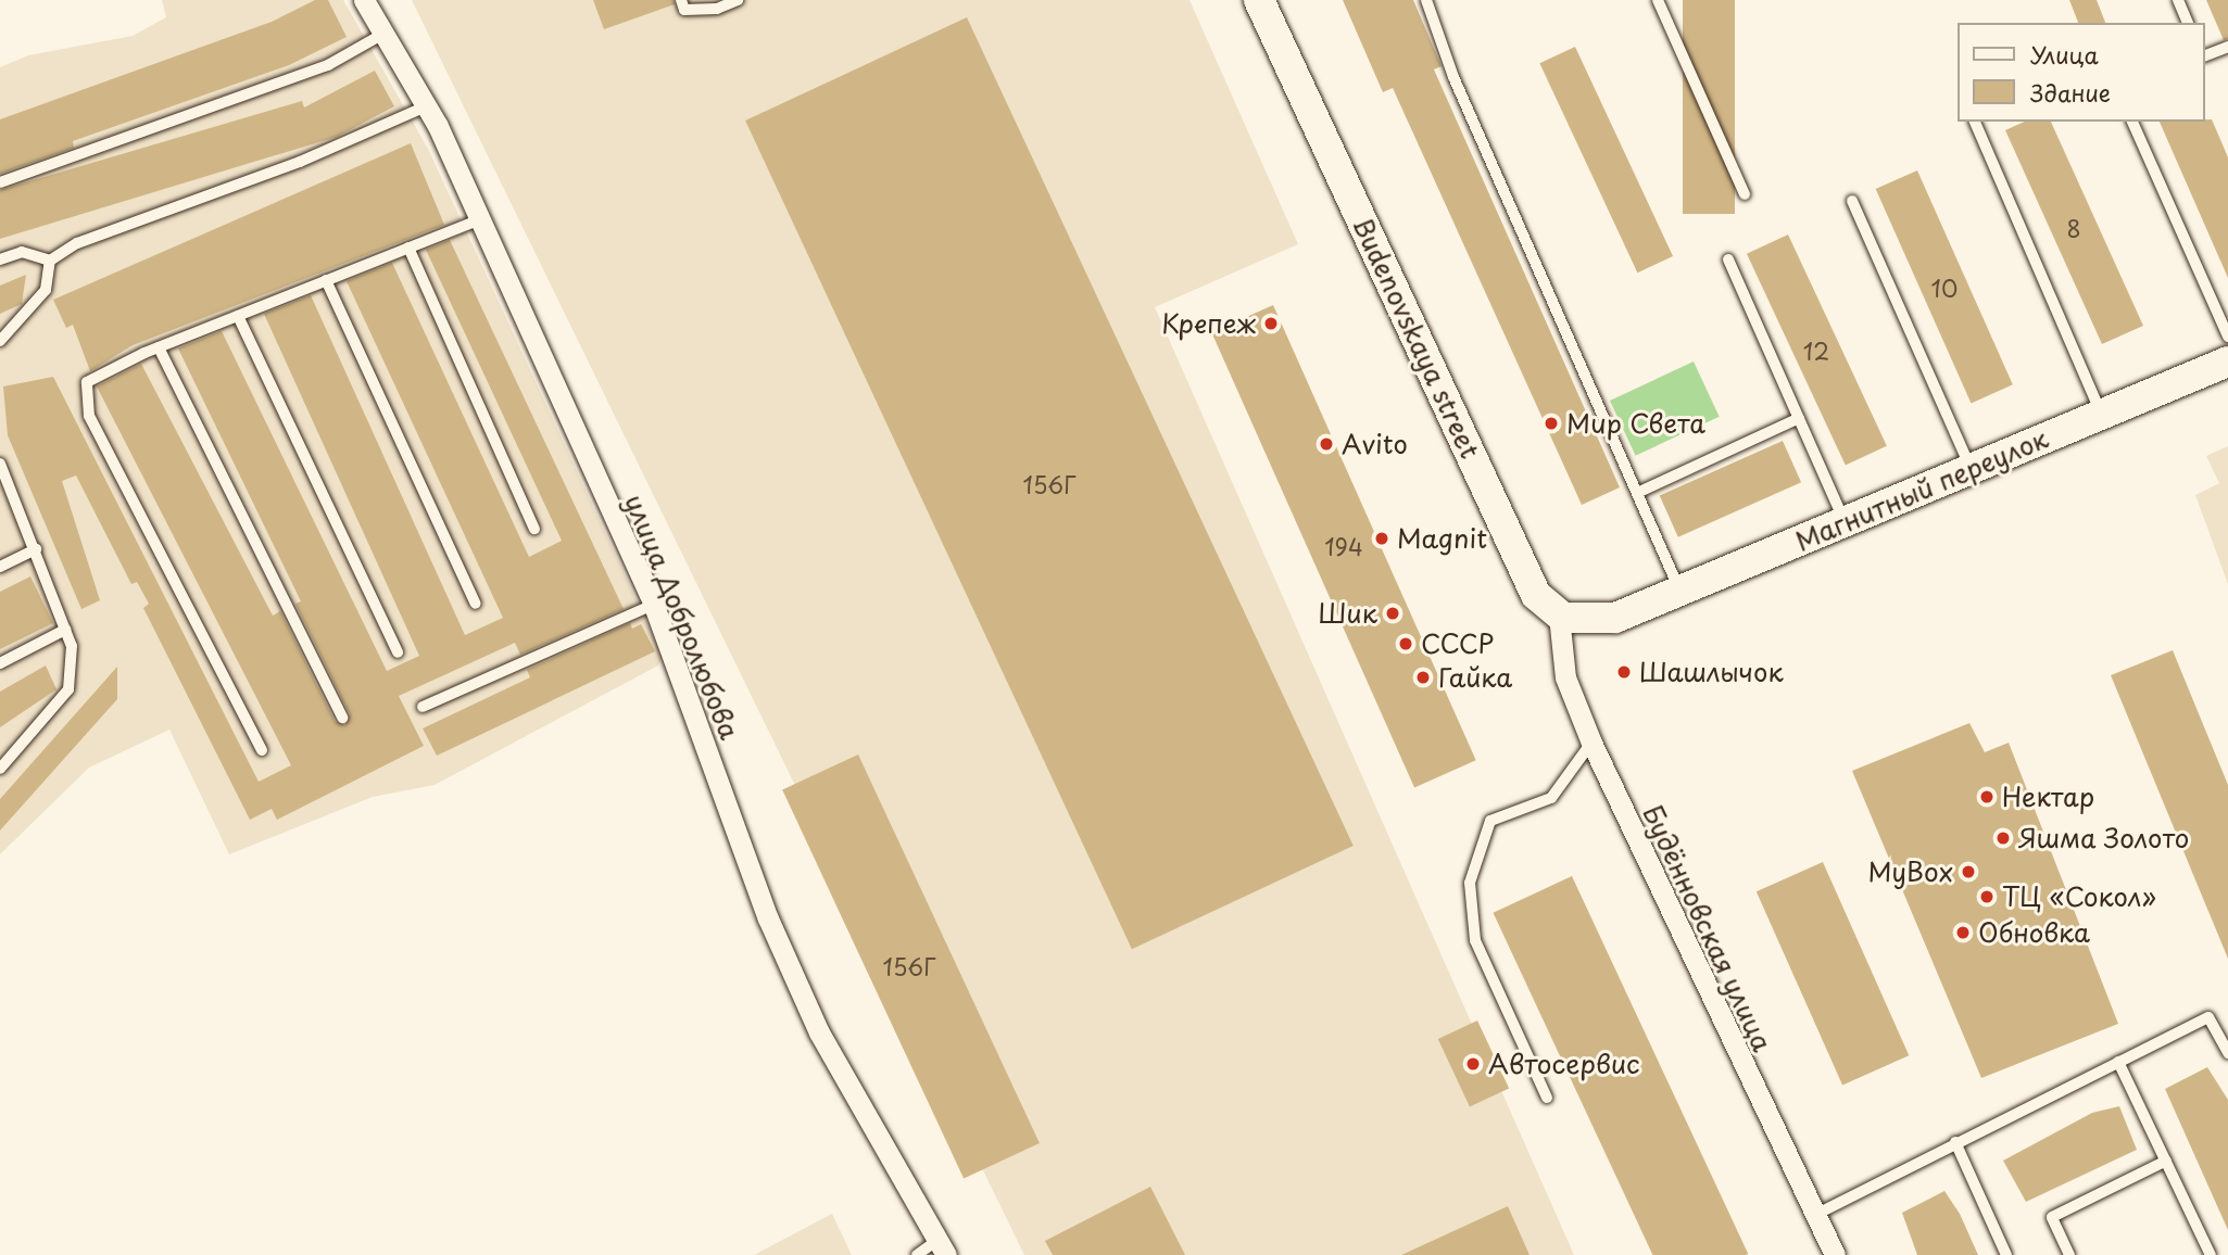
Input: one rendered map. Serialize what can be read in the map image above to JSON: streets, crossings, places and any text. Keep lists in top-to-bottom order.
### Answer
{
  "streets": {
    "main road": ["Budenovskaya street", "Магнитный переулок"],
    "street": ["улица Добролюбова", "Будённовская улица"]
  },
  "crossings": [
    ["Budenovskaya street", "Магнитный переулок"],
    ["Budenovskaya street", "Будённовская улица"],
    ["Магнитный переулок", "Будённовская улица"]
  ],
  "places": [
    "Крепеж",
    "Мир Света",
    "Avito",
    "Magnit",
    "Шик",
    "СССР",
    "Шашлычок",
    "Гайка",
    "Нектар",
    "Яшма Золото",
    "MyBox",
    "ТЦ «Сокол»",
    "Обновка",
    "Автосервис"
  ],
  "house_numbers": [
    "8",
    "10",
    "12",
    "156Г",
    "194",
    "156Г"
  ],
  "legend": ["Улица", "Здание"]
}
